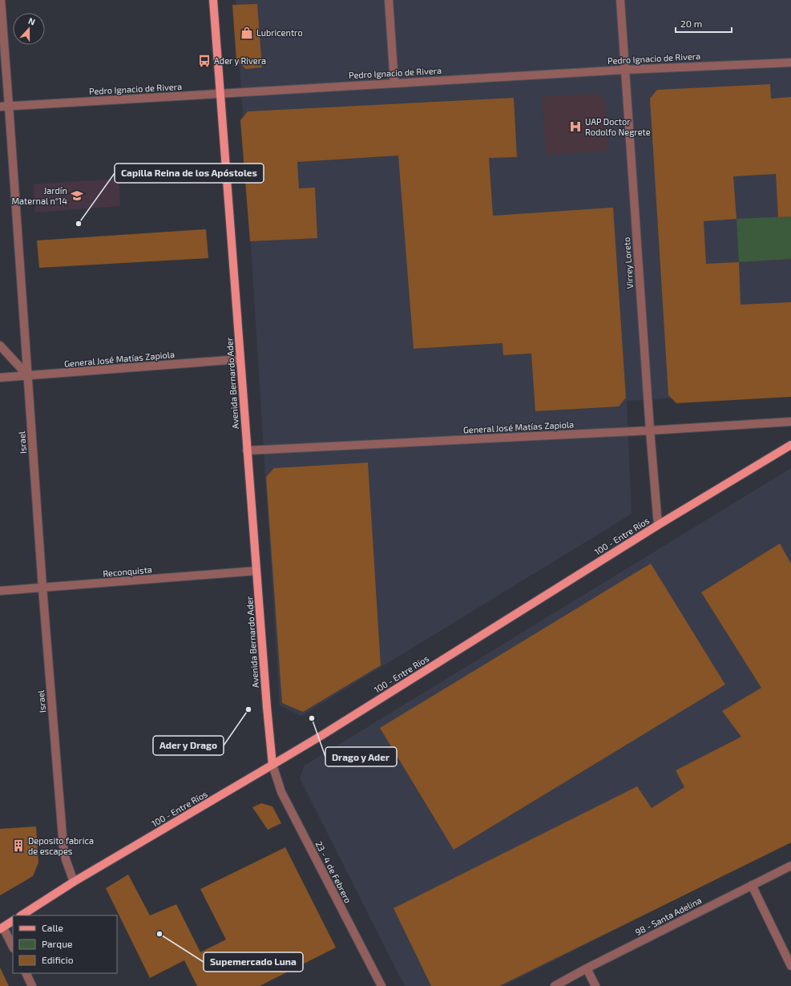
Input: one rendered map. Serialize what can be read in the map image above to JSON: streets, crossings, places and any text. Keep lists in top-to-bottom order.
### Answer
{
  "streets": {
    "main road": ["Avenida Bernardo Ader", "100 - Entre Ríos"],
    "street": [
      "Pedro Ignacio de Rivera",
      "Virrey Loreto",
      "General José Matías Zapiola",
      "Israel",
      "Reconquista",
      "23 - 4 de Febrero",
      "98 - Santa Adelina"
    ]
  },
  "crossings": [
    ["Pedro Ignacio de Rivera", "Virrey Loreto"],
    ["Pedro Ignacio de Rivera", "Avenida Bernardo Ader"],
    ["Pedro Ignacio de Rivera", "Israel"],
    ["Virrey Loreto", "General José Matías Zapiola"],
    ["Virrey Loreto", "100 - Entre Ríos"],
    ["General José Matías Zapiola", "Avenida Bernardo Ader"],
    ["General José Matías Zapiola", "Israel"],
    ["Avenida Bernardo Ader", "100 - Entre Ríos"],
    ["Avenida Bernardo Ader", "Reconquista"],
    ["Avenida Bernardo Ader", "23 - 4 de Febrero"],
    ["Israel", "100 - Entre Ríos"],
    ["Israel", "Reconquista"],
    ["100 - Entre Ríos", "23 - 4 de Febrero"]
  ],
  "places": {
    "shop": ["Lubricentro"],
    "bus stop": ["Ader y Rivera"],
    "hospital": ["UAP Doctor Rodolfo Negrete"],
    "school or university": ["Jardín Maternal n°14"],
    "other": [
      "Capilla Reina de los Apóstoles",
      "Ader y Drago",
      "Drago y Ader",
      "Supemercado Luna"
    ],
    "building": ["Deposito fabrica de escapes"]
  },
  "legend": ["Calle", "Parque", "Edificio"],
  "scale_bar": "20 m",
  "north": "top"
}
